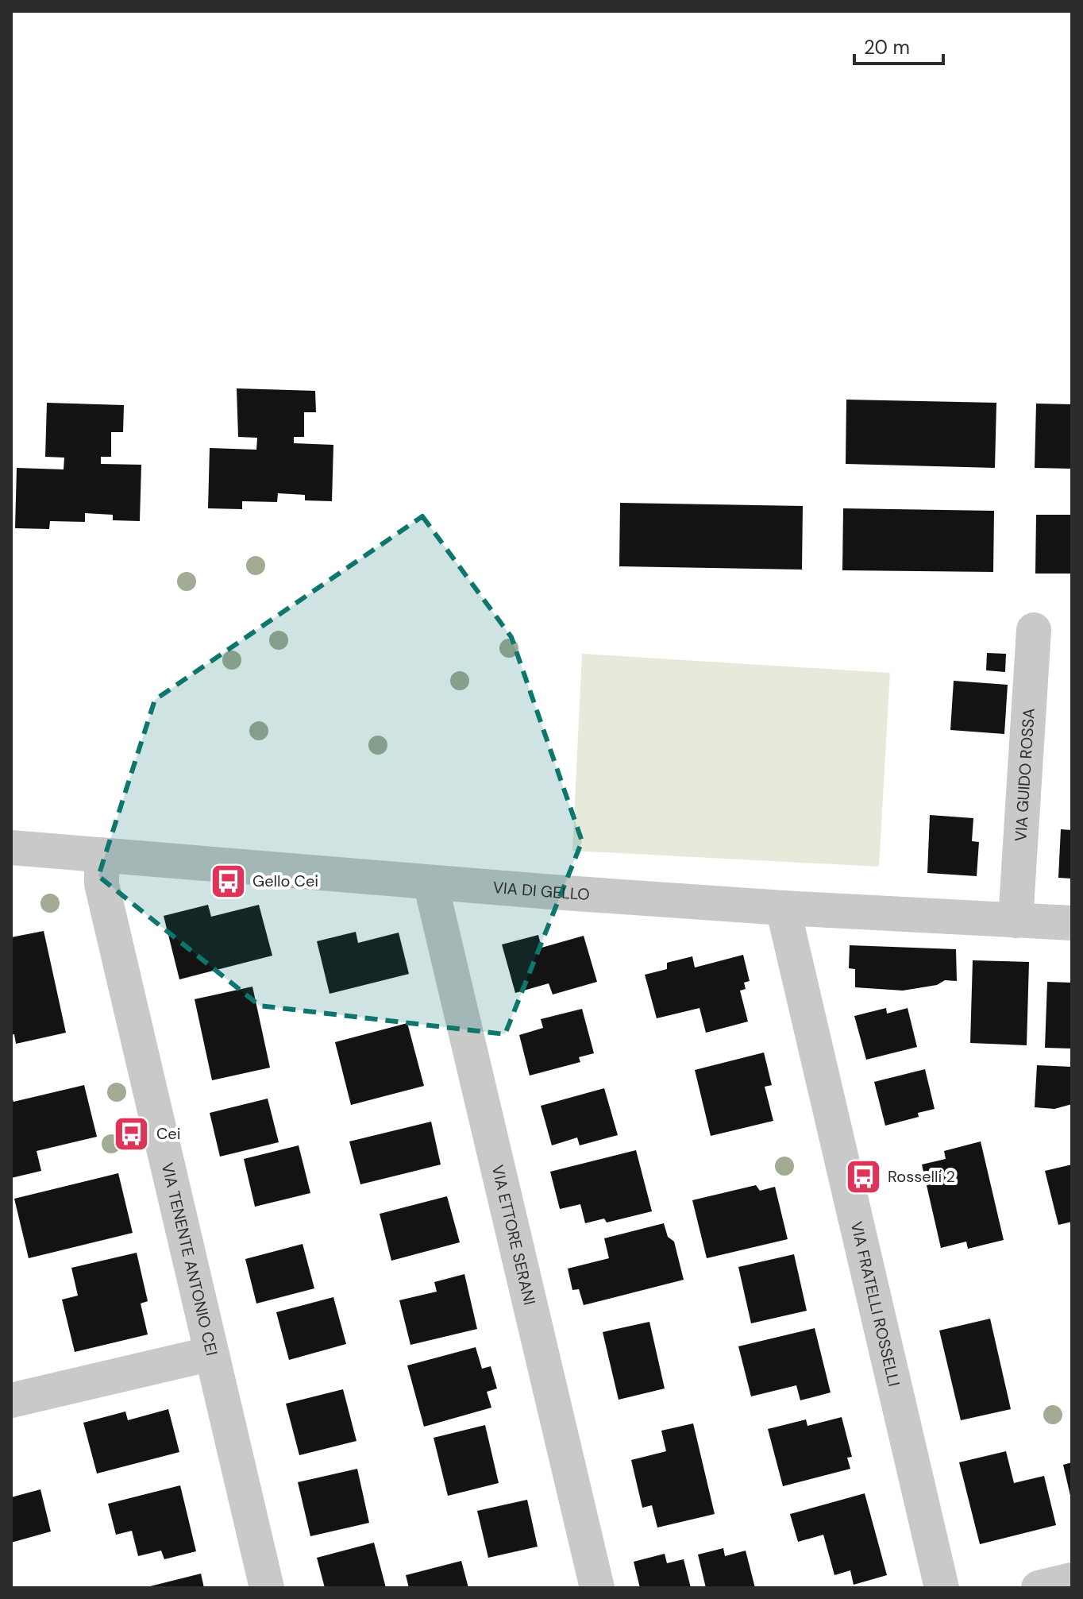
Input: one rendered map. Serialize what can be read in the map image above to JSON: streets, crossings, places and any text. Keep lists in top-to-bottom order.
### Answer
{
  "streets": {
    "street": [
      "VIA GUIDO ROSSA",
      "VIA DI GELLO",
      "VIA ETTORE SERANI",
      "VIA TENENTE ANTONIO CEI",
      "VIA FRATELLI ROSSELLI"
    ]
  },
  "crossings": [
    ["VIA GUIDO ROSSA", "VIA DI GELLO"],
    ["VIA DI GELLO", "VIA ETTORE SERANI"],
    ["VIA DI GELLO", "VIA TENENTE ANTONIO CEI"],
    ["VIA DI GELLO", "VIA FRATELLI ROSSELLI"]
  ],
  "places": {
    "bus stop": ["Gello Cei", "Cei", "Rosselli 2"]
  },
  "scale_bar": "20 m"
}
